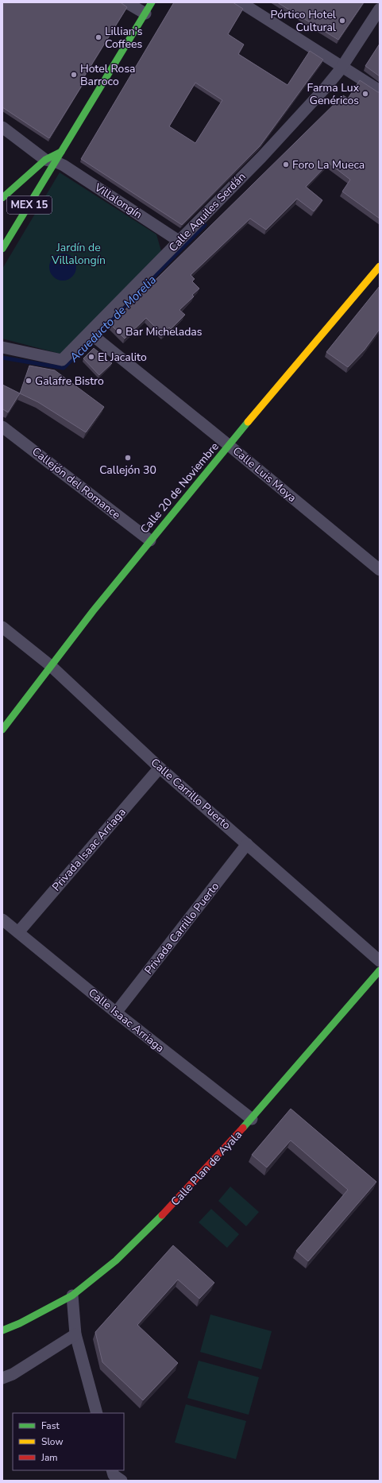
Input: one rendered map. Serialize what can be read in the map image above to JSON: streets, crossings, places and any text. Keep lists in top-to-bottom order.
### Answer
{
  "streets": {
    "street": [
      "Villalongín",
      "MEX 15",
      "Calle Aquiles Serdán",
      "Calle Luis Moya",
      "Callejón del Romance",
      "Calle 20 de Noviembre",
      "Calle Carrillo Puerto",
      "Privada Isaac Arriaga",
      "Privada Carrillo Puerto",
      "Calle Isaac Arriaga",
      "Calle Plan de Ayala"
    ]
  },
  "crossings": [
    ["Villalongín", "MEX 15"],
    ["Villalongín", "Calle Aquiles Serdán"],
    ["Calle Aquiles Serdán", "Calle Luis Moya"],
    ["Calle Luis Moya", "Calle 20 de Noviembre"],
    ["Callejón del Romance", "Calle 20 de Noviembre"],
    ["Calle 20 de Noviembre", "Calle Carrillo Puerto"],
    ["Calle Carrillo Puerto", "Privada Isaac Arriaga"],
    ["Calle Carrillo Puerto", "Privada Carrillo Puerto"],
    ["Privada Isaac Arriaga", "Calle Isaac Arriaga"],
    ["Privada Carrillo Puerto", "Calle Isaac Arriaga"],
    ["Calle Isaac Arriaga", "Calle Plan de Ayala"]
  ],
  "water": ["Acueducto de Morelia"],
  "parks": ["Jardín de Villalongín"],
  "places": [
    "Pórtico Hotel Cultural",
    "Lillian's Coffees",
    "Hotel Rosa Barroco",
    "Farma Lux Genéricos",
    "Foro La Mueca",
    "Bar Micheladas",
    "El Jacalito",
    "Galafre Bistro",
    "Callejón 30"
  ],
  "legend": ["Fast", "Slow", "Jam"]
}
